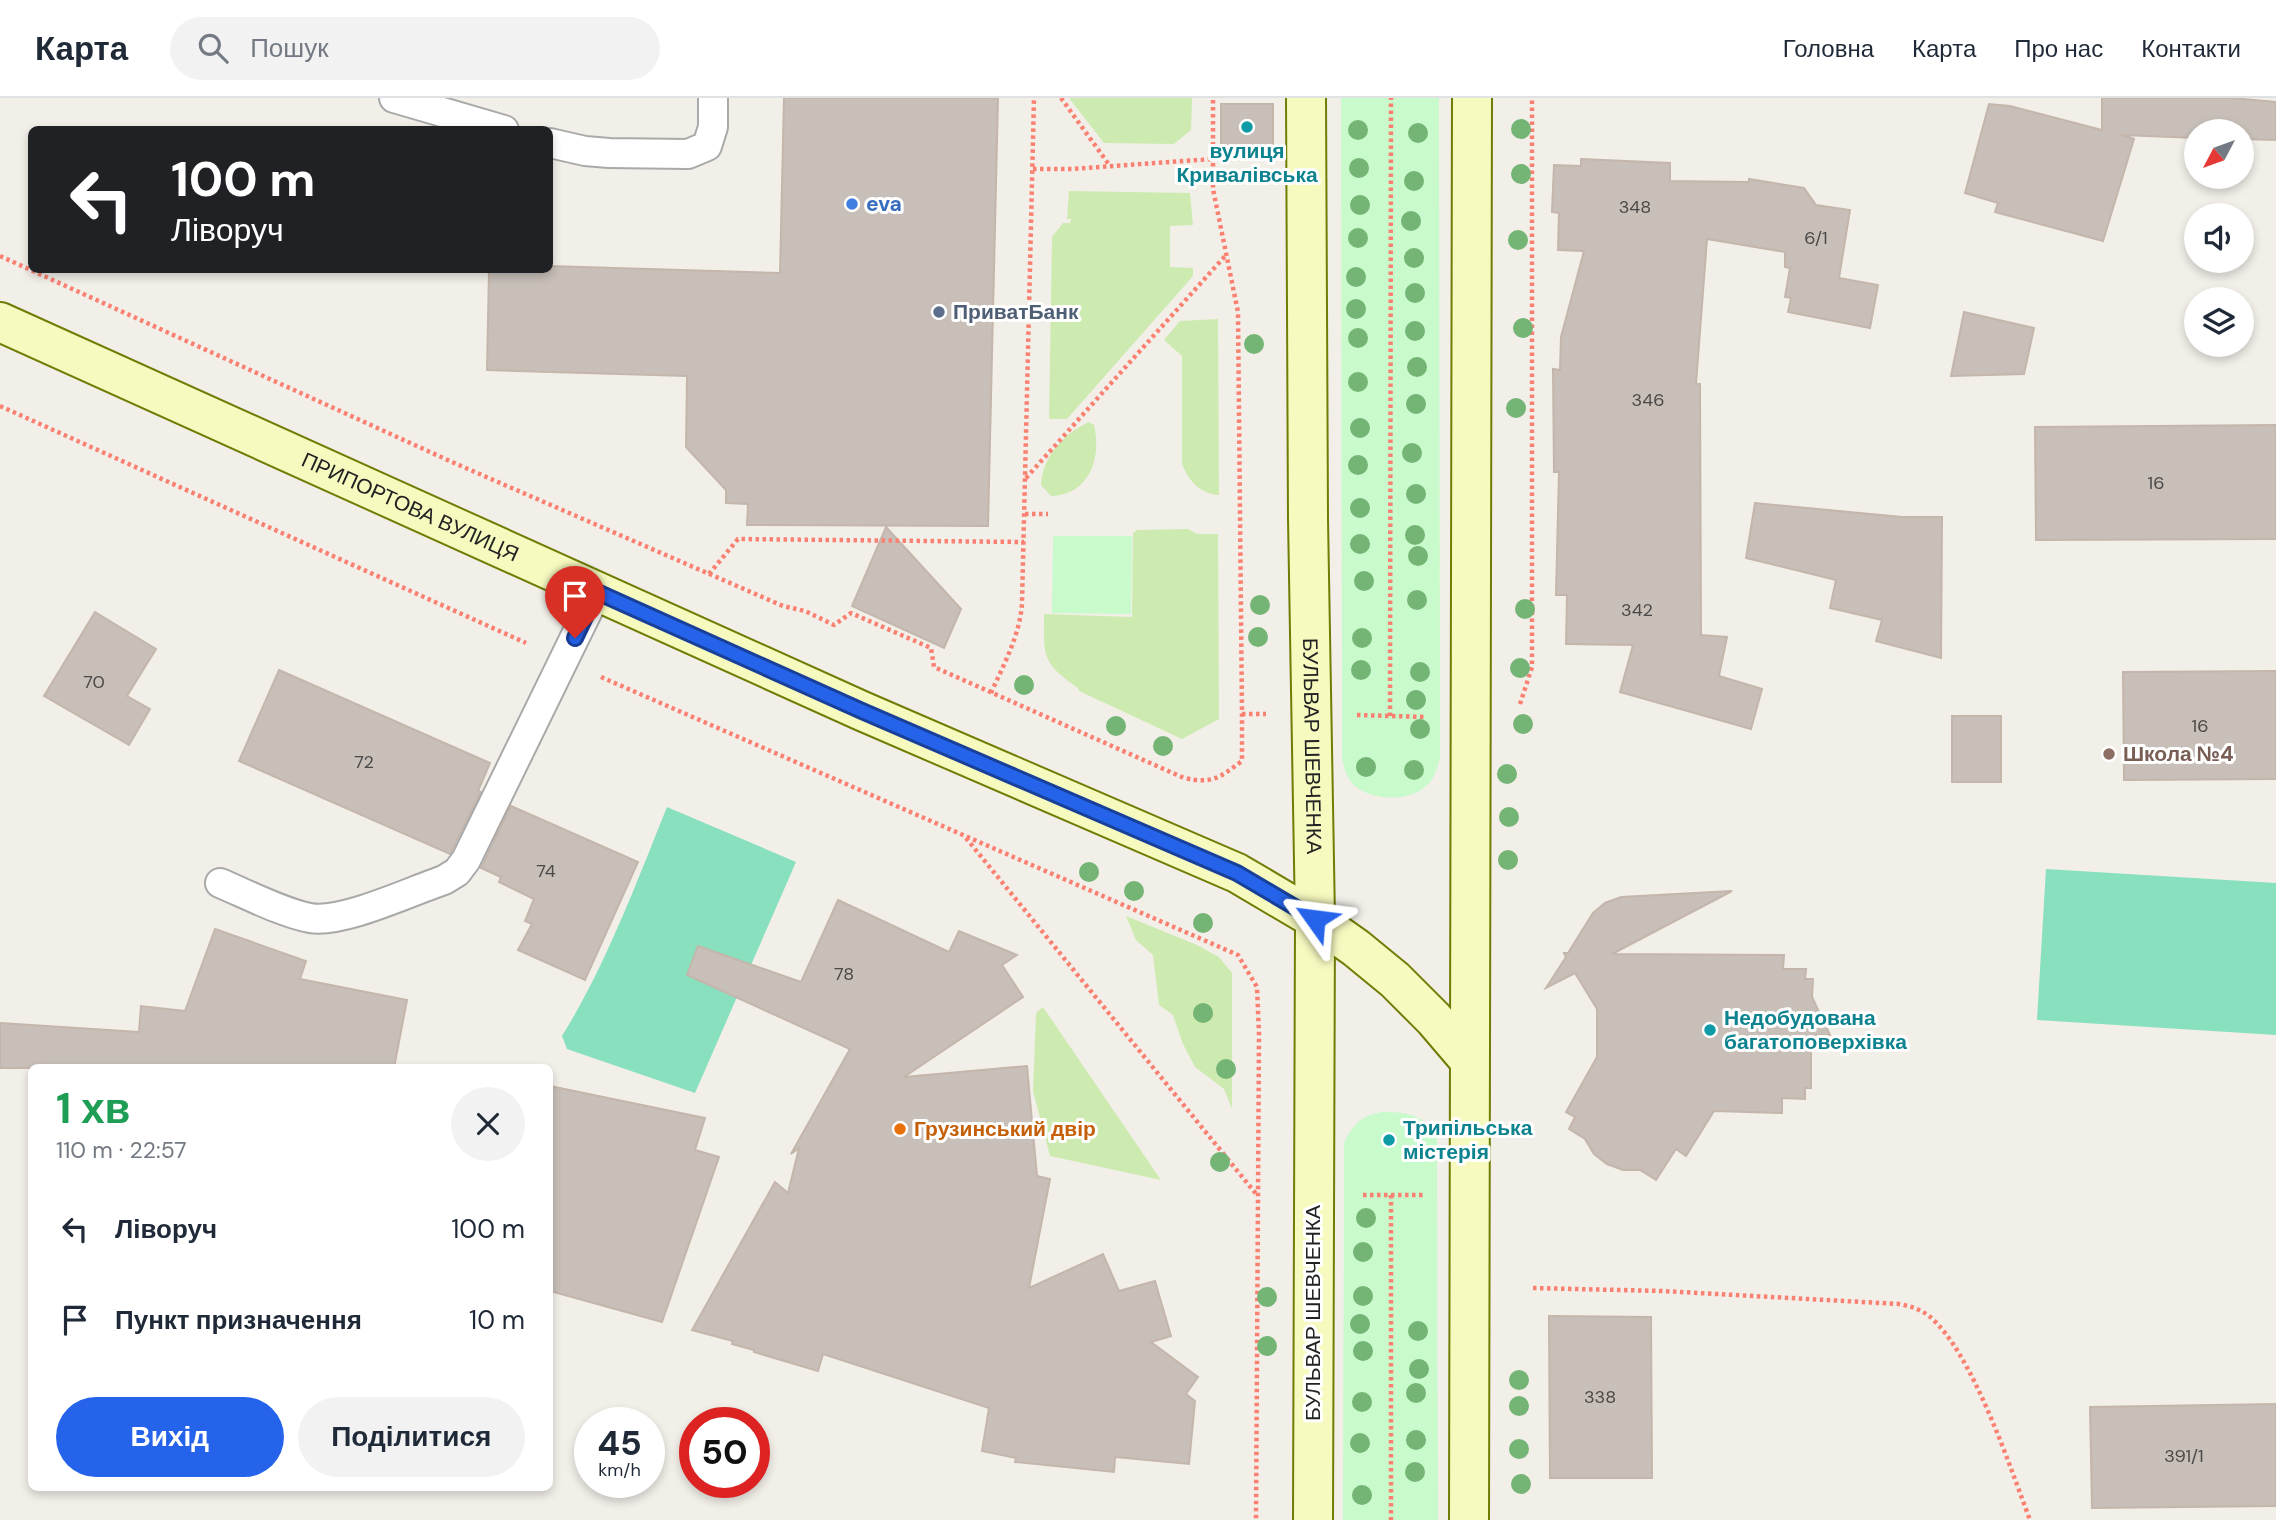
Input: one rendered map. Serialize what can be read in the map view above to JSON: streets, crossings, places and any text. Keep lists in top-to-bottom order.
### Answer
{
  "streets": {
    "main road": ["ПРИПОРТОВА ВУЛИЦЯ", "БУЛЬВАР ШЕВЧЕНКА"]
  },
  "crossings": [
    ["ПРИПОРТОВА ВУЛИЦЯ", "БУЛЬВАР ШЕВЧЕНКА"]
  ],
  "places": [
    "вулиця Кривалівська",
    "eva",
    "ПриватБанк",
    "Школа №4",
    "Недобудована багатоповерхівка",
    "Грузинський двір",
    "Трипільська містерія"
  ],
  "house_numbers": [
    "348",
    "6/1",
    "346",
    "16",
    "342",
    "70",
    "16",
    "72",
    "74",
    "78",
    "338",
    "391/1"
  ],
  "north": "bottom left",
  "page": {
    "header": "Карта",
    "search": "Пошук",
    "nav": [
      "Головна",
      "Карта",
      "Про нас",
      "Контакти"
    ],
    "turn": ["100 m", "Ліворуч"],
    "heading": ["1 хв", "110 m · 22:57"],
    "list": [
      {
        "name": "Ліворуч",
        "value": "100 m"
      },
      {
        "name": "Пункт призначення",
        "value": "10 m"
      }
    ],
    "buttons": ["Вихід", "Поділитися"],
    "speed": "45 km/h",
    "limit": "50"
  }
}
